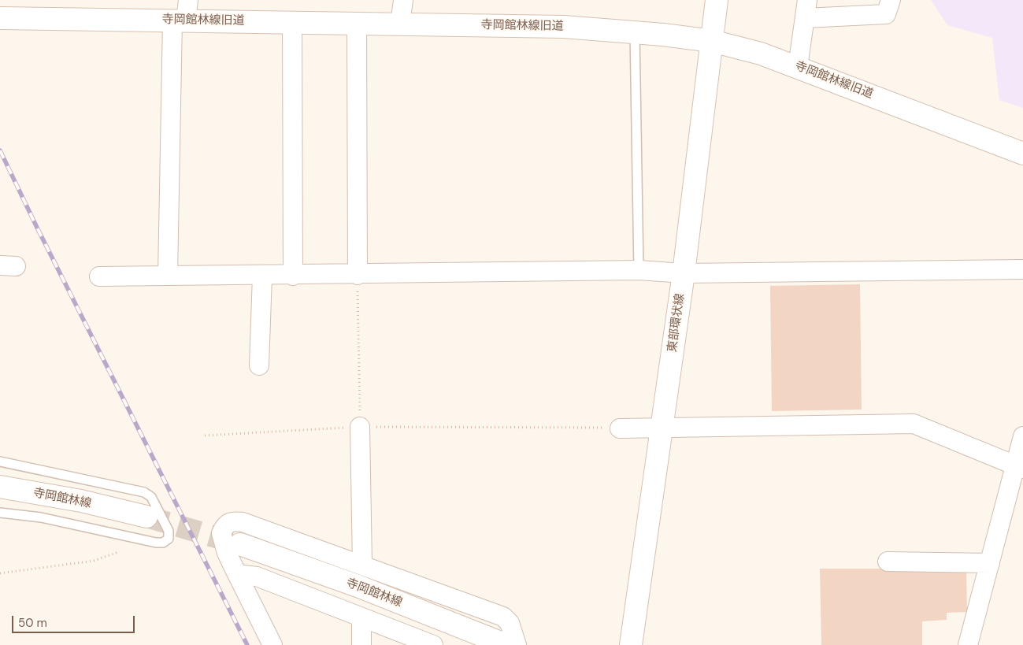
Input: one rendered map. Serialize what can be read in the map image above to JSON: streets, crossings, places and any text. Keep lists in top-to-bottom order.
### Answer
{
  "streets": {
    "street": ["寺岡館林線旧道", "東部環状線", "寺岡館林線"]
  },
  "crossings": [
    ["寺岡館林線旧道", "東部環状線"]
  ],
  "scale_bar": "50 m"
}
